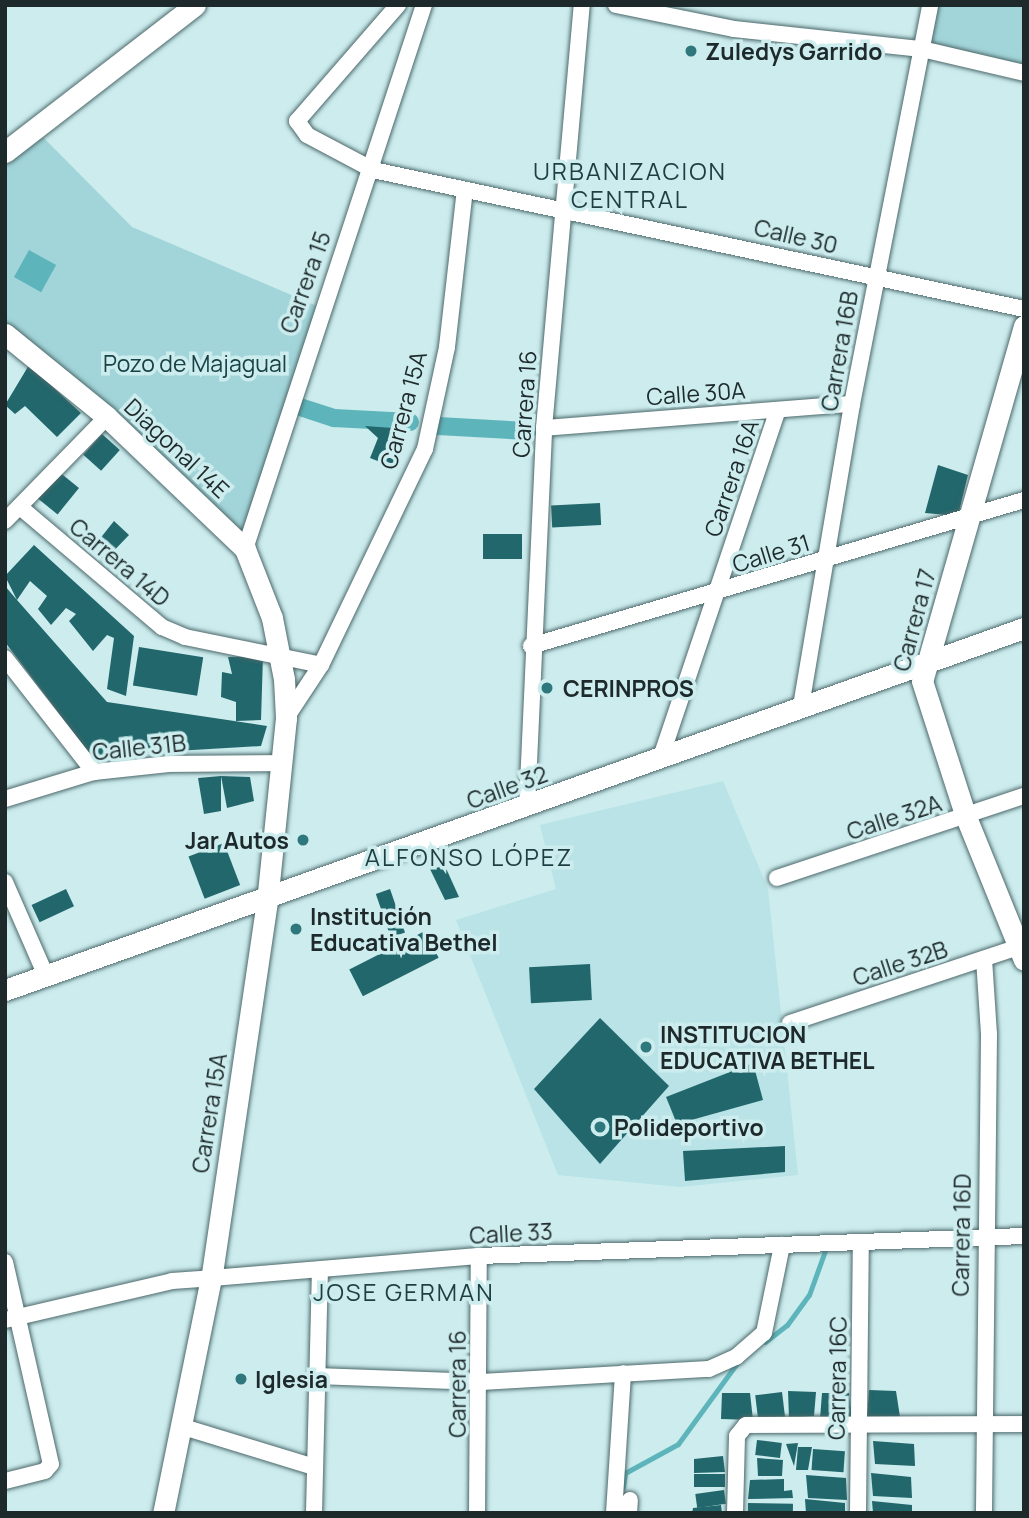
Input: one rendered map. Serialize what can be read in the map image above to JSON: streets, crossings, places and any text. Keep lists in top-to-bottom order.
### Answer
{
  "streets": {
    "street": [
      "Calle 30",
      "Carrera 15",
      "Carrera 16B",
      "Calle 30A",
      "Carrera 16",
      "Carrera 15A",
      "Diagonal 14E",
      "Carrera 16A",
      "Calle 31",
      "Carrera 14D",
      "Carrera 17",
      "Calle 31B",
      "Calle 32",
      "Calle 32A",
      "Calle 32B",
      "Calle 33",
      "Carrera 16D",
      "Carrera 16C"
    ]
  },
  "crossings": [
    ["Calle 30", "Carrera 15"],
    ["Calle 30", "Carrera 16B"],
    ["Calle 30", "Carrera 16"],
    ["Calle 30", "Carrera 15A"],
    ["Carrera 15", "Diagonal 14E"],
    ["Carrera 16B", "Calle 30A"],
    ["Carrera 16B", "Calle 31"],
    ["Carrera 16B", "Calle 32"],
    ["Calle 30A", "Carrera 16"],
    ["Calle 30A", "Carrera 16A"],
    ["Carrera 16", "Calle 31"],
    ["Carrera 16", "Calle 32"],
    ["Carrera 16", "Calle 33"],
    ["Carrera 15A", "Carrera 14D"],
    ["Carrera 15A", "Calle 31B"],
    ["Carrera 15A", "Calle 32"],
    ["Carrera 15A", "Calle 33"],
    ["Carrera 16A", "Calle 31"],
    ["Carrera 16A", "Calle 32"],
    ["Calle 31", "Carrera 17"],
    ["Carrera 17", "Calle 32"],
    ["Carrera 17", "Calle 32A"],
    ["Carrera 17", "Calle 32B"],
    ["Calle 32B", "Carrera 16D"],
    ["Calle 33", "Carrera 16D"],
    ["Calle 33", "Carrera 16C"]
  ],
  "districts": ["URBANIZACION CENTRAL", "ALFONSO LÓPEZ", "JOSE GERMAN"],
  "parks": ["Pozo de Majagual"],
  "places": [
    "Zuledys Garrido",
    "CERINPROS",
    "Jar Autos",
    "Institución Educativa Bethel",
    "INSTITUCION EDUCATIVA BETHEL",
    "Polideportivo",
    "Iglesia"
  ]
}
